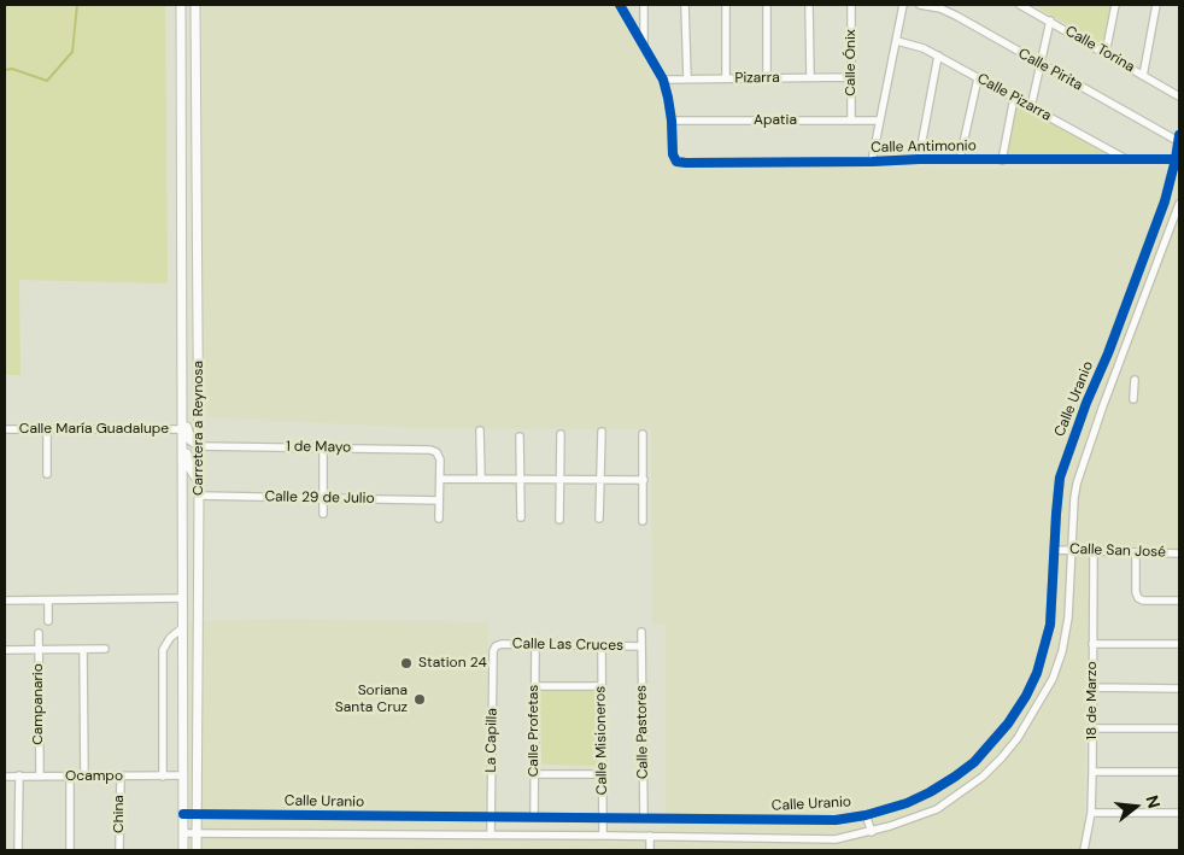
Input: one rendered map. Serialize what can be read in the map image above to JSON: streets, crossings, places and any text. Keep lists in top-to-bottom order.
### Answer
{
  "streets": {
    "main road": ["Carretera a Reynosa"],
    "street": [
      "Calle Torina",
      "Calle Ónix",
      "Calle Pirita",
      "Pizarra",
      "Calle Pizarra",
      "Apatia",
      "Calle Antimonio",
      "Calle Uranio",
      "Calle María Guadalupe",
      "1 de Mayo",
      "Calle 29 de Julio",
      "Calle San José",
      "Calle Las Cruces",
      "18 de Marzo",
      "Campanario",
      "Calle Profetas",
      "Calle Pastores",
      "La Capilla",
      "Calle Misioneros",
      "Ocampo",
      "China"
    ]
  },
  "crossings": [
    ["Calle Ónix", "Pizarra"],
    ["Calle Ónix", "Apatia"],
    ["Calle Pirita", "Calle Uranio"],
    ["Calle Pizarra", "Calle Antimonio"],
    ["Apatia", "Calle Antimonio"],
    ["Calle Antimonio", "Calle Uranio"],
    ["Calle Uranio", "Carretera a Reynosa"],
    ["Calle Uranio", "Calle San José"],
    ["Calle Uranio", "Calle Profetas"],
    ["Calle Uranio", "Calle Pastores"],
    ["Calle Uranio", "La Capilla"],
    ["Calle Uranio", "Calle Misioneros"],
    ["Carretera a Reynosa", "Calle María Guadalupe"],
    ["Carretera a Reynosa", "1 de Mayo"],
    ["Carretera a Reynosa", "Calle 29 de Julio"],
    ["Carretera a Reynosa", "Ocampo"],
    ["Calle San José", "18 de Marzo"],
    ["Calle Las Cruces", "Calle Profetas"],
    ["Calle Las Cruces", "Calle Pastores"],
    ["Calle Las Cruces", "La Capilla"],
    ["Calle Las Cruces", "Calle Misioneros"],
    ["Campanario", "Ocampo"],
    ["Ocampo", "China"]
  ],
  "places": ["Station 24", "Soriana Santa Cruz"],
  "north": "right"
}
